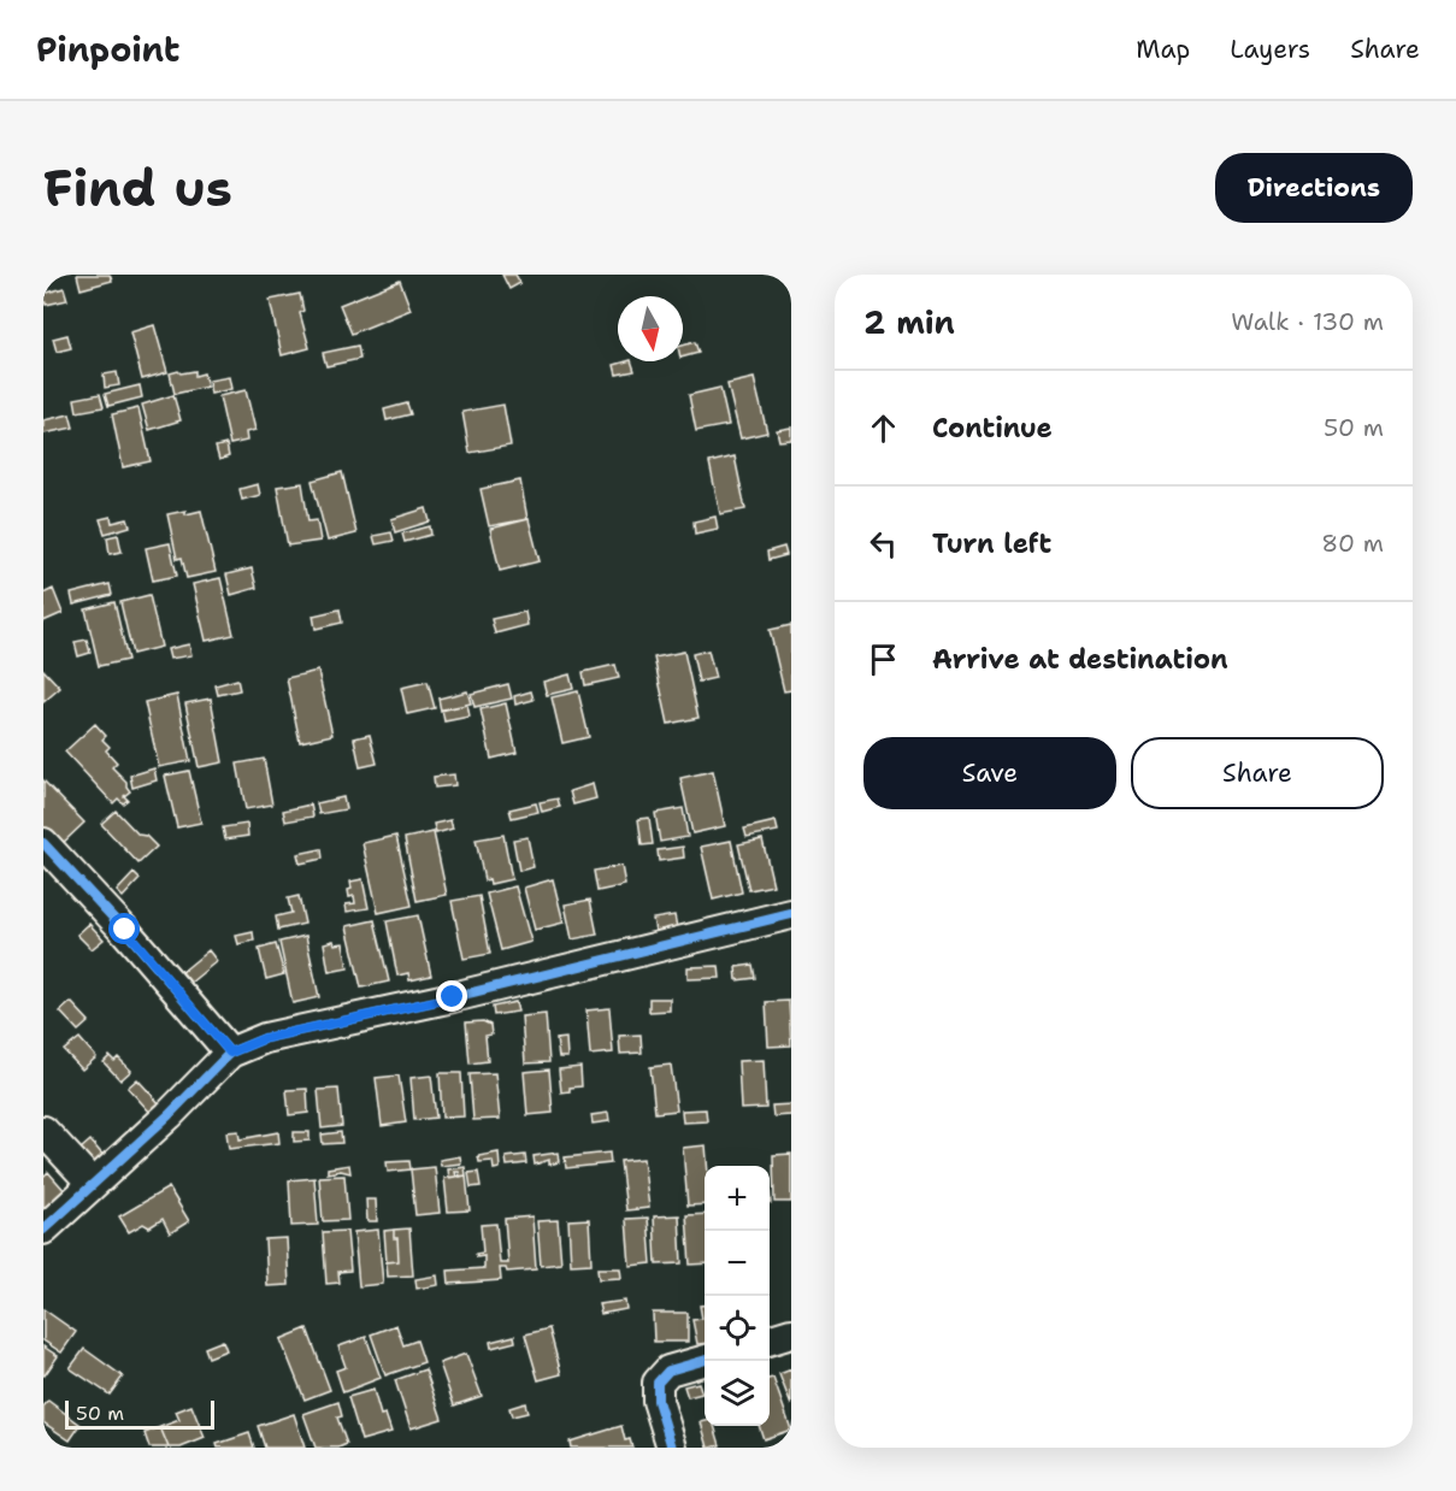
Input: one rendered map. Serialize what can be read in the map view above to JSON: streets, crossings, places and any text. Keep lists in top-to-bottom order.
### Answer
{
  "scale_bar": "50 m",
  "north": "bottom",
  "page": {
    "header": "Pinpoint",
    "nav": ["Map", "Layers", "Share"],
    "buttons": [
      "Directions",
      ["Save", "Share"]
    ],
    "title": "Find us",
    "heading": ["2 min", "Walk · 130 m"],
    "list": [
      ["Continue", "50 m"],
      ["Turn left", "80 m"],
      "Arrive at destination"
    ],
    "map_buttons": ["+", "−"],
    "scale": "50 m"
  }
}
